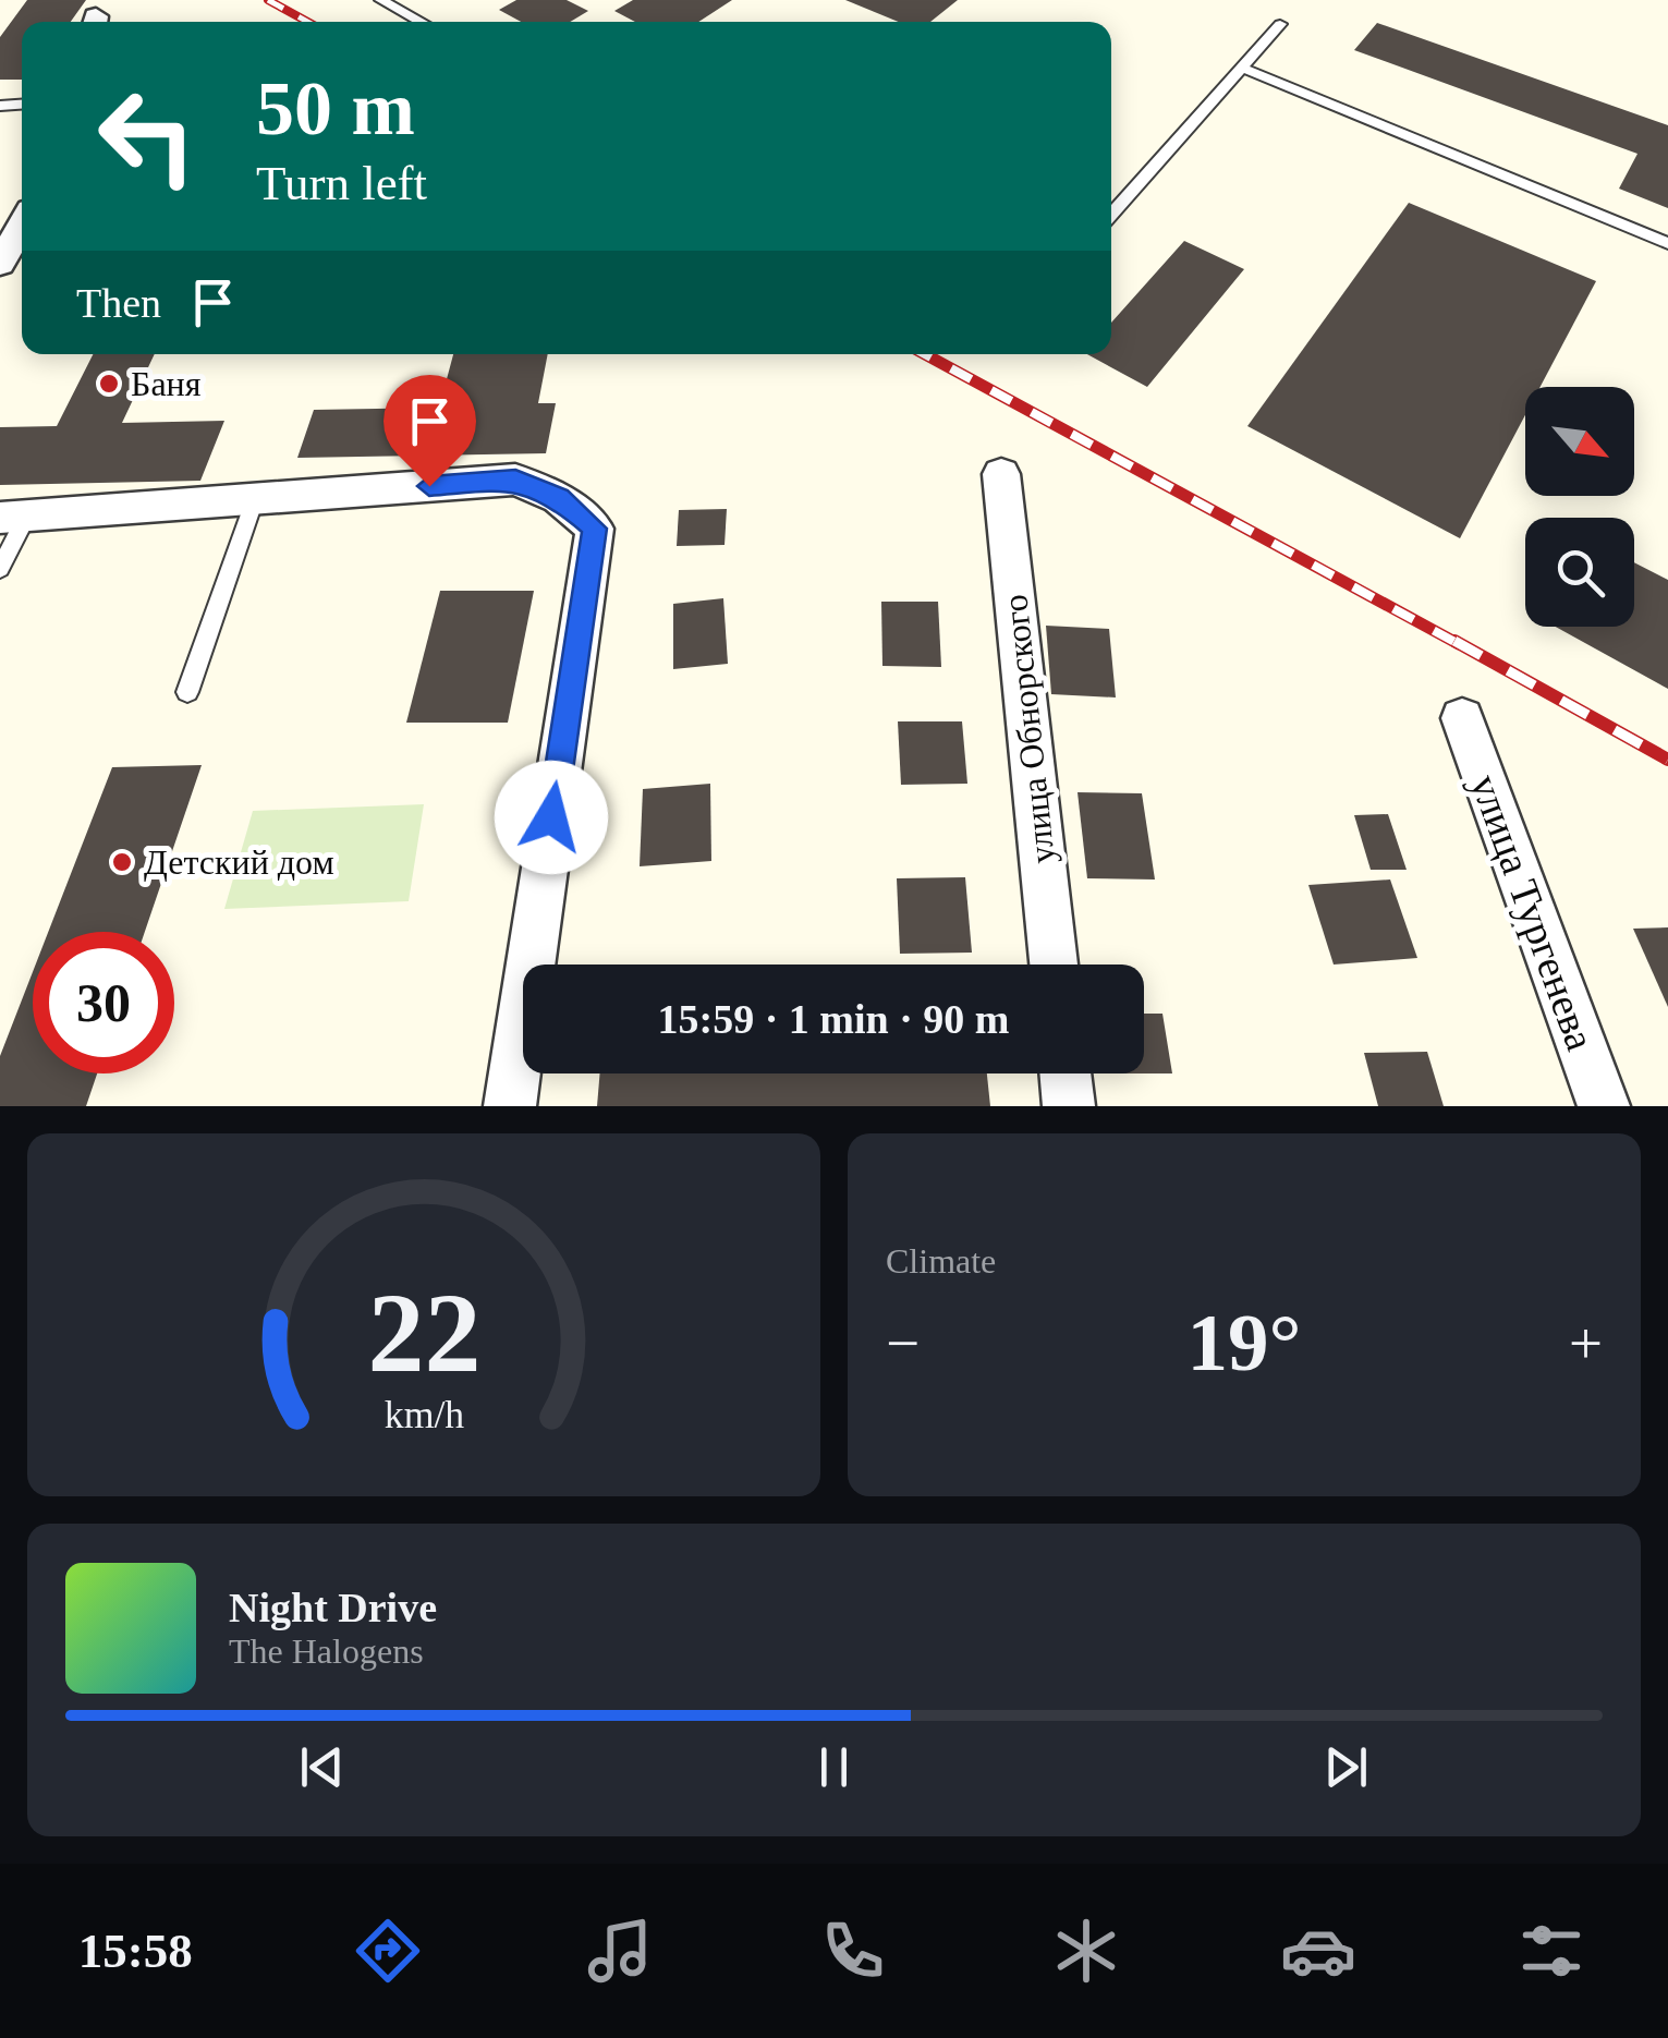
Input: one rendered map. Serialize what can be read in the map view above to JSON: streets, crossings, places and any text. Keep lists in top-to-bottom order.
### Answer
{
  "streets": {
    "street": ["улица Обнорского", "улица Тургенева"]
  },
  "places": ["Баня", "Детский дом"],
  "north": "bottom right",
  "page": {
    "turn": ["50 m", "Turn left"],
    "then": "Then",
    "limit": "30",
    "trip": "15:59 · 1 min · 90 m",
    "tile": "Climate",
    "heat": ["−", "19°", "+"],
    "song": ["Night Drive", "The Halogens"],
    "tabs": "15:58",
    "gauge": ["22", "km/h"]
  }
}
